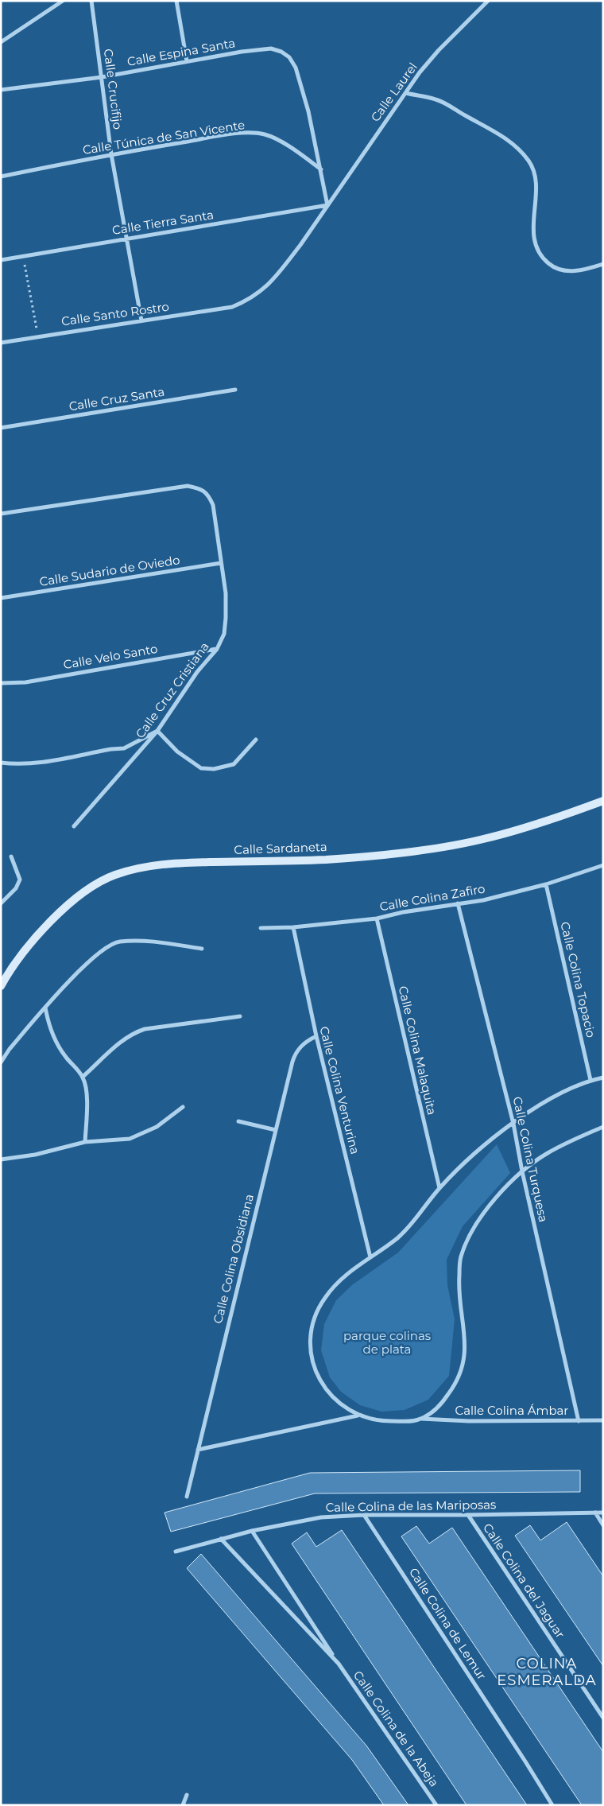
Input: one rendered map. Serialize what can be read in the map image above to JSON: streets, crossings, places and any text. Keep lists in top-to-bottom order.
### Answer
{
  "streets": {
    "street": [
      "Calle Espina Santa",
      "Calle Crucifijo",
      "Calle Laurel",
      "Calle Túnica de San Vicente",
      "Calle Tierra Santa",
      "Calle Santo Rostro",
      "Calle Cruz Santa",
      "Calle Sudario de Oviedo",
      "Calle Velo Santo",
      "Calle Cruz Cristiana",
      "Calle Sardaneta",
      "Calle Colina Zafiro",
      "Calle Colina Topacio",
      "Calle Colina Malaquita",
      "Calle Colina Venturina",
      "Calle Colina Turquesa",
      "Calle Colina Obsidiana",
      "Calle Colina Ámbar",
      "Calle Colina de las Mariposas",
      "Calle Colina del Jaguar",
      "Calle Colina de Lemur",
      "Calle Colina de la Abeja"
    ]
  },
  "crossings": [
    ["Calle Espina Santa", "Calle Crucifijo"],
    ["Calle Espina Santa", "Calle Túnica de San Vicente"],
    ["Calle Crucifijo", "Calle Túnica de San Vicente"],
    ["Calle Crucifijo", "Calle Tierra Santa"],
    ["Calle Crucifijo", "Calle Santo Rostro"],
    ["Calle Laurel", "Calle Tierra Santa"],
    ["Calle Laurel", "Calle Santo Rostro"],
    ["Calle Sudario de Oviedo", "Calle Cruz Cristiana"],
    ["Calle Velo Santo", "Calle Cruz Cristiana"],
    ["Calle Colina Zafiro", "Calle Colina Topacio"],
    ["Calle Colina Zafiro", "Calle Colina Malaquita"],
    ["Calle Colina Zafiro", "Calle Colina Venturina"],
    ["Calle Colina Zafiro", "Calle Colina Turquesa"],
    ["Calle Colina Venturina", "Calle Colina Obsidiana"],
    ["Calle Colina Turquesa", "Calle Colina Ámbar"],
    ["Calle Colina de las Mariposas", "Calle Colina del Jaguar"],
    ["Calle Colina de las Mariposas", "Calle Colina de Lemur"],
    ["Calle Colina de las Mariposas", "Calle Colina de la Abeja"]
  ],
  "districts": ["COLINA ESMERALDA"],
  "parks": ["parque colinas de plata"]
}
